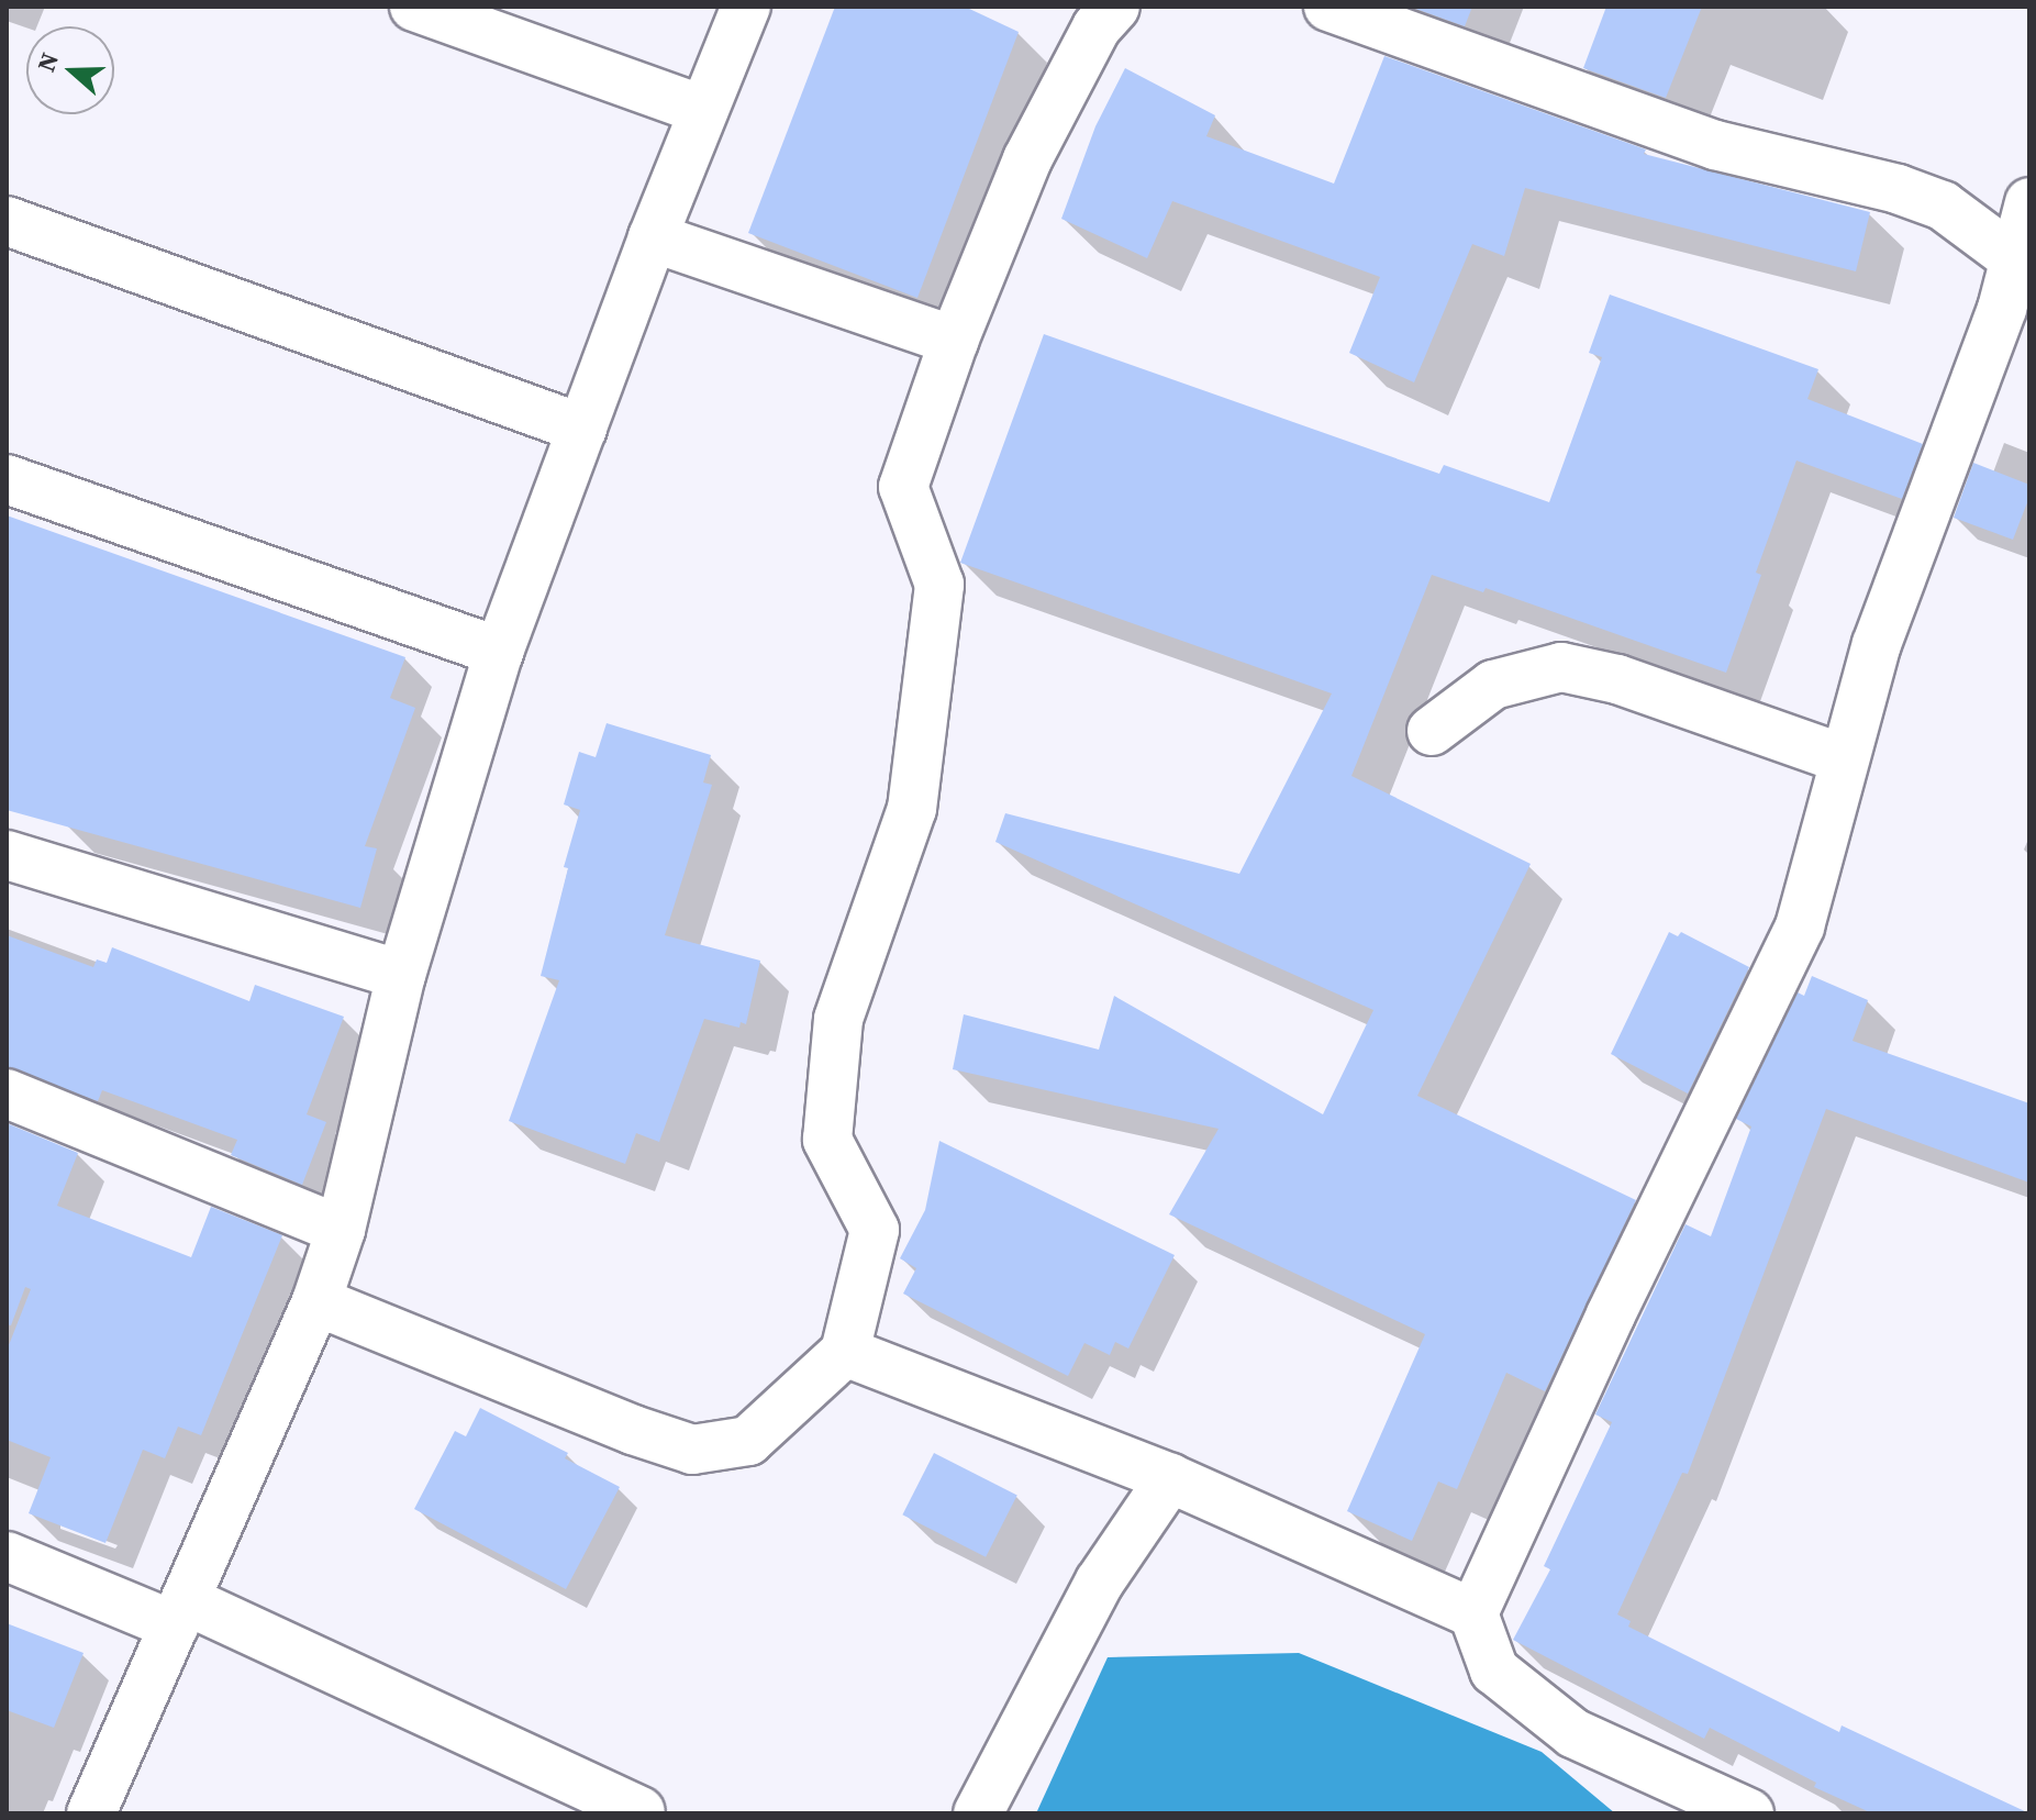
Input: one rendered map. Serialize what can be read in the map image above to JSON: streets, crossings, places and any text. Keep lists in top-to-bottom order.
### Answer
{
  "north": "left"
}
